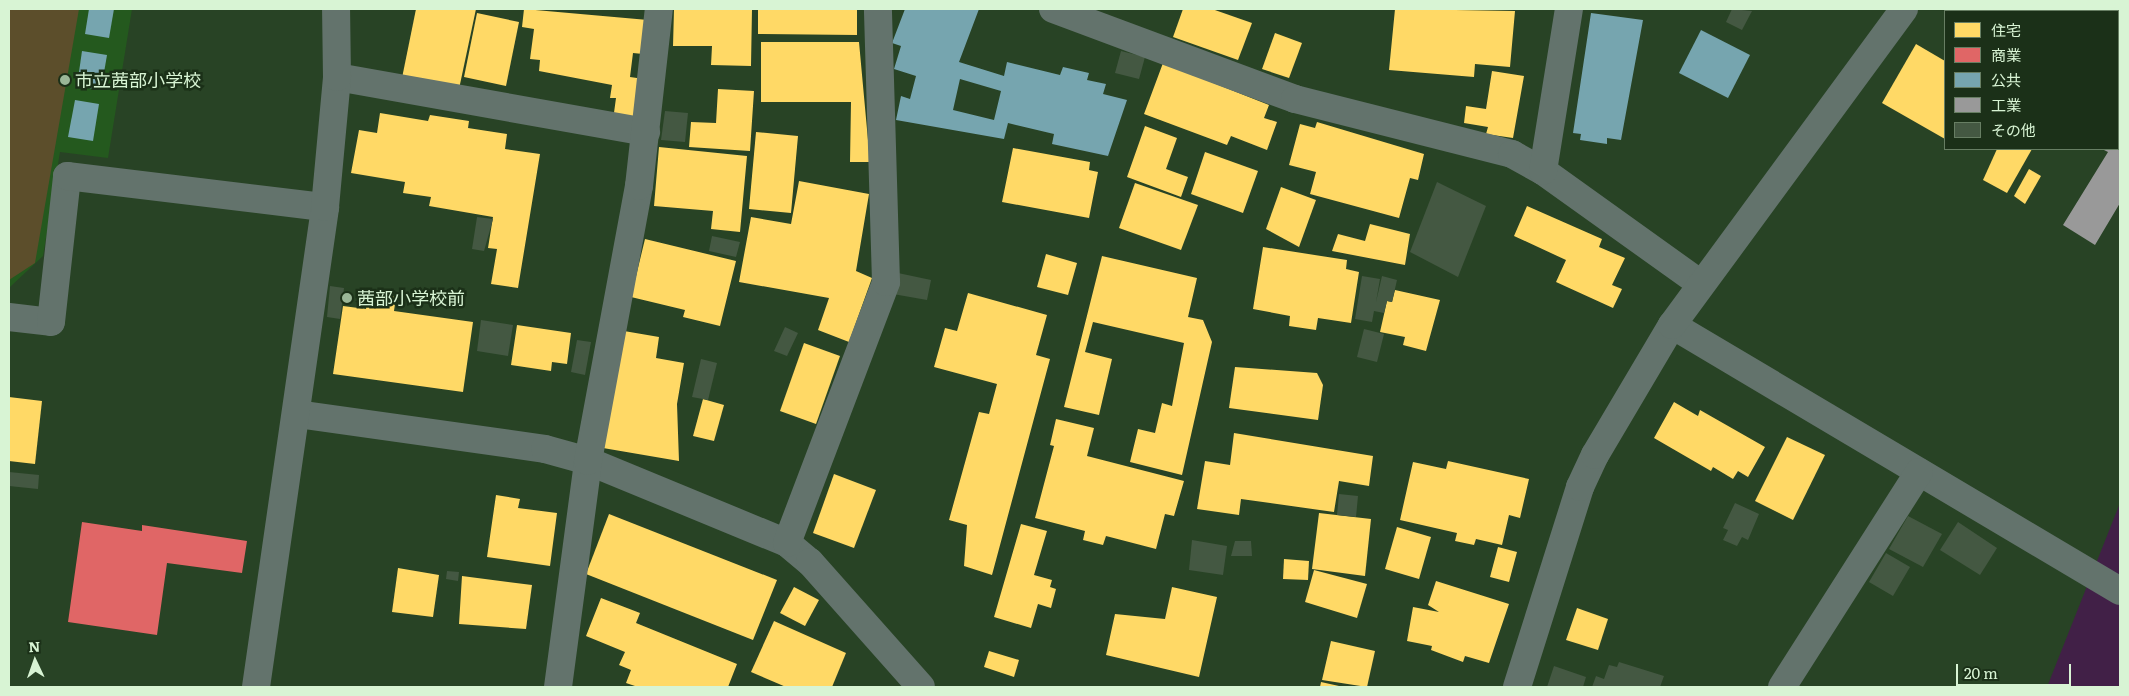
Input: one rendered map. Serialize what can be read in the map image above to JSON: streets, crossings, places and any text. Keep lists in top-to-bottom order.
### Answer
{
  "places": ["市立茜部小学校", "茜部小学校前"],
  "legend": [
    "住宅",
    "商業",
    "公共",
    "工業",
    "その他"
  ],
  "scale_bar": "20 m",
  "north": "top"
}
